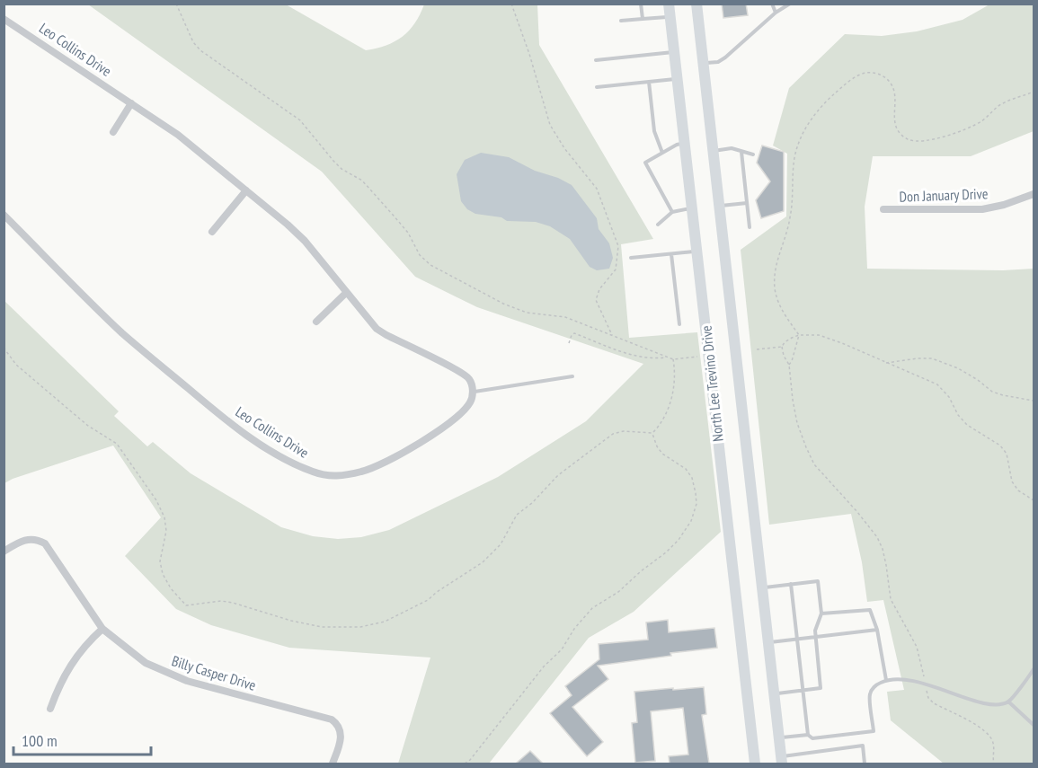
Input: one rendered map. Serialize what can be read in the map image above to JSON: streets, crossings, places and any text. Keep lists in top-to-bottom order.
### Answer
{
  "streets": {
    "main road": ["North Lee Trevino Drive"],
    "street": ["Leo Collins Drive", "Don January Drive", "Billy Casper Drive"]
  },
  "scale_bar": "100 m"
}
